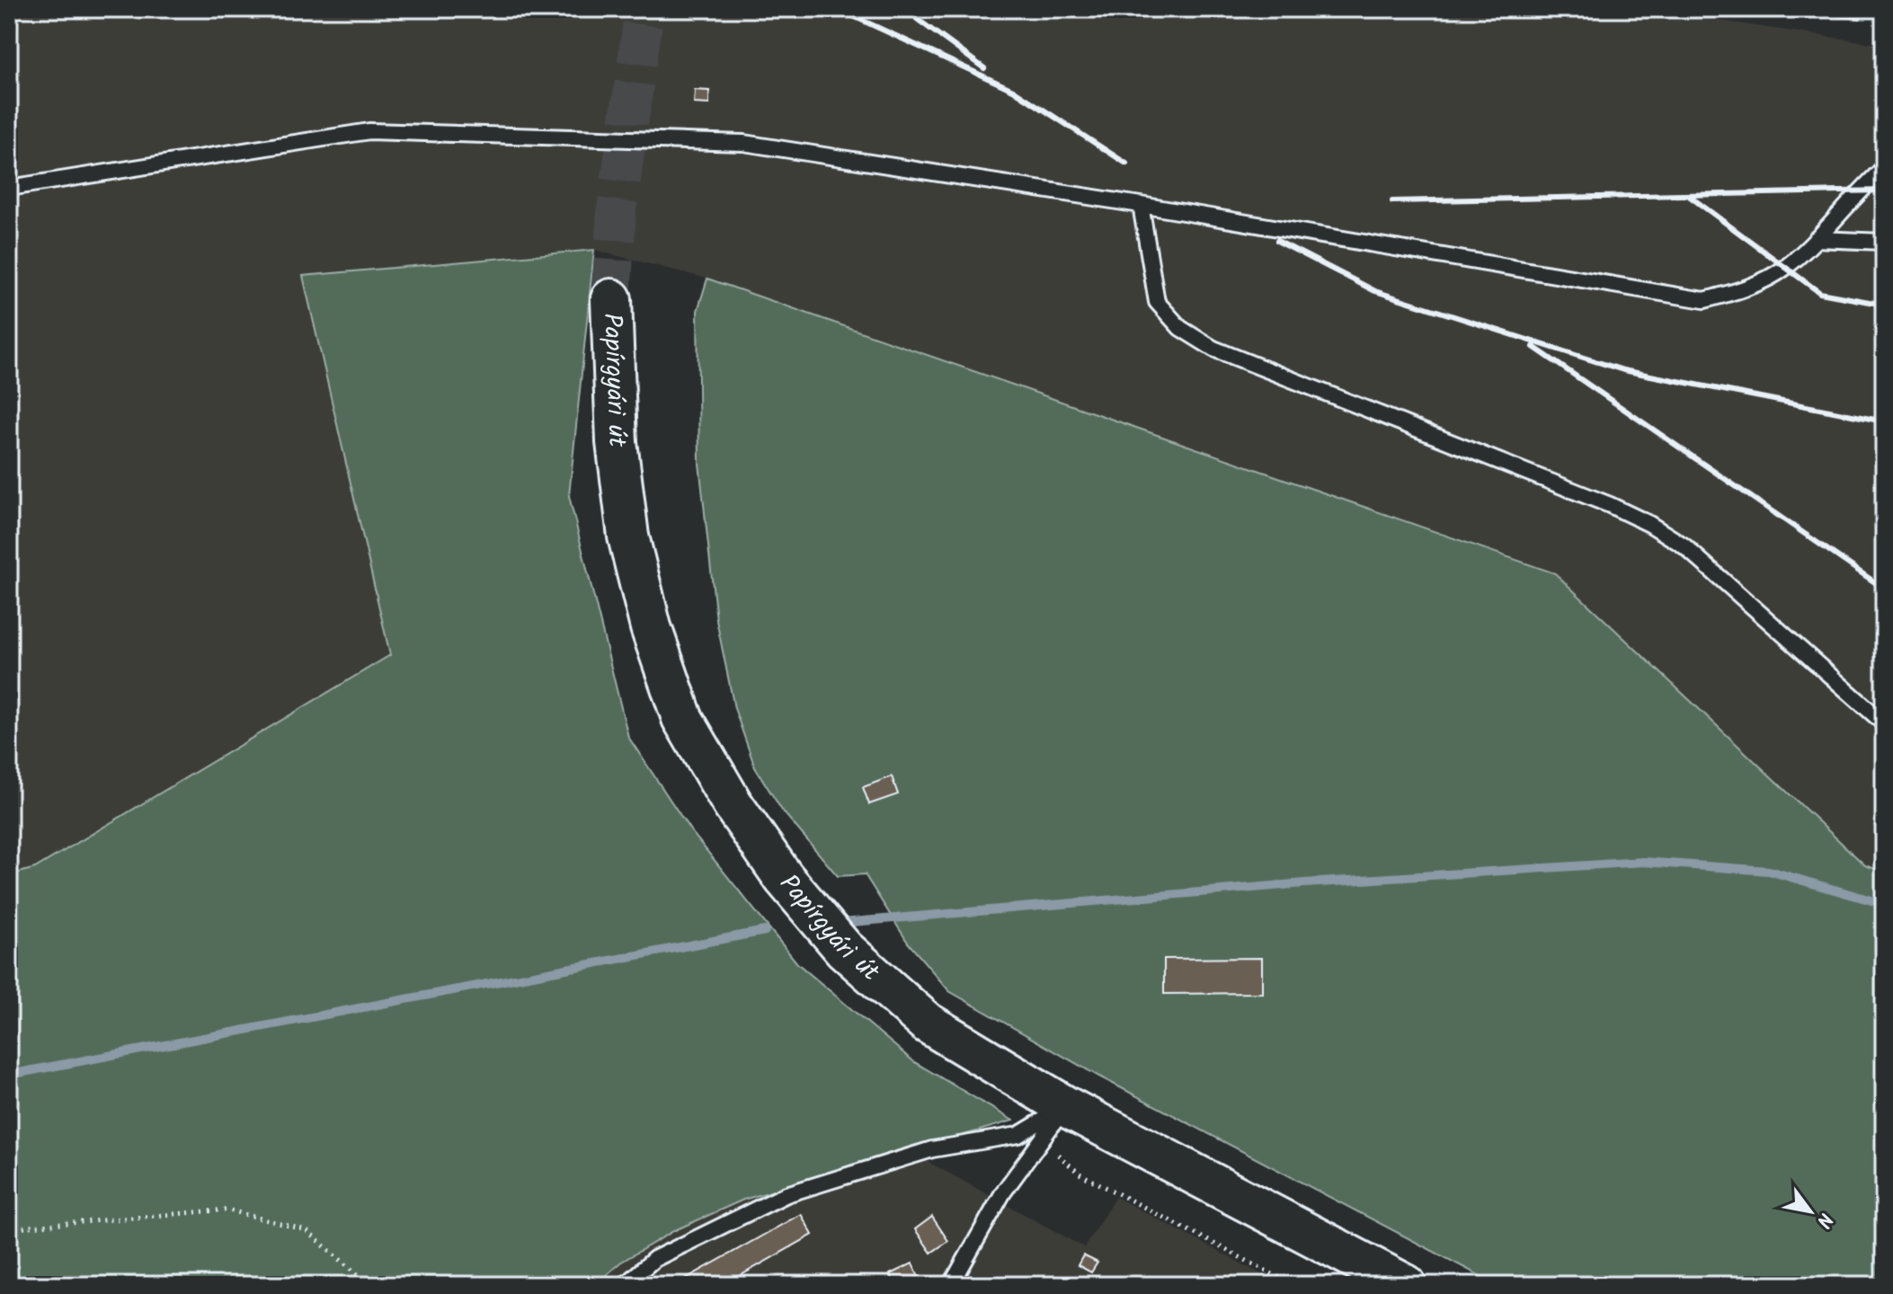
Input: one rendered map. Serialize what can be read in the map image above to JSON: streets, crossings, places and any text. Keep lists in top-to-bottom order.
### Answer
{
  "streets": {
    "street": ["Papírgyári út"]
  },
  "north": "bottom right"
}
